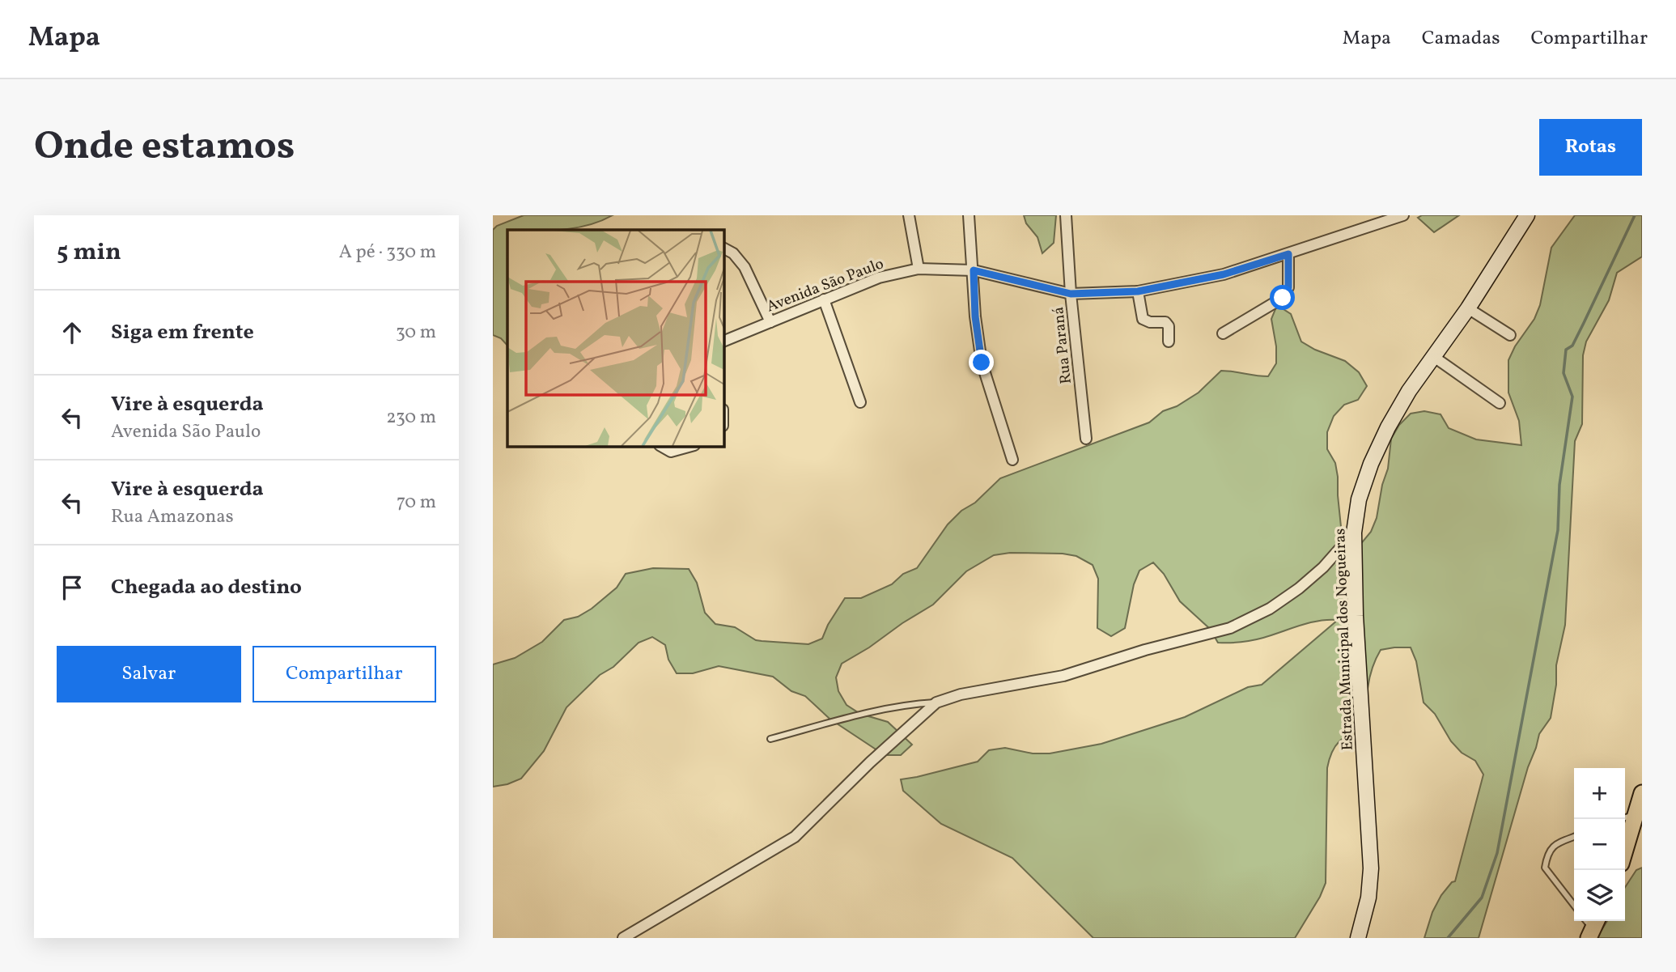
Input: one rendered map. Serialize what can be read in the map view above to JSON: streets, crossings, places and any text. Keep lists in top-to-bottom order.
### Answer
{
  "streets": {
    "street": ["Avenida São Paulo", "Rua Paraná", "Estrada Municipal dos Nogueiras"]
  },
  "crossings": [
    ["Avenida São Paulo", "Rua Paraná"]
  ],
  "page": {
    "header": "Mapa",
    "nav": ["Mapa", "Camadas", "Compartilhar"],
    "buttons": [
      "Rotas",
      ["Salvar", "Compartilhar"]
    ],
    "title": "Onde estamos",
    "heading": ["5 min", "A pé · 330 m"],
    "list": [
      ["Siga em frente", "30 m"],
      ["Vire à esquerda", "Avenida São Paulo", "230 m"],
      ["Vire à esquerda", "Rua Amazonas", "70 m"],
      "Chegada ao destino"
    ],
    "map_buttons": ["+", "−"]
  }
}
